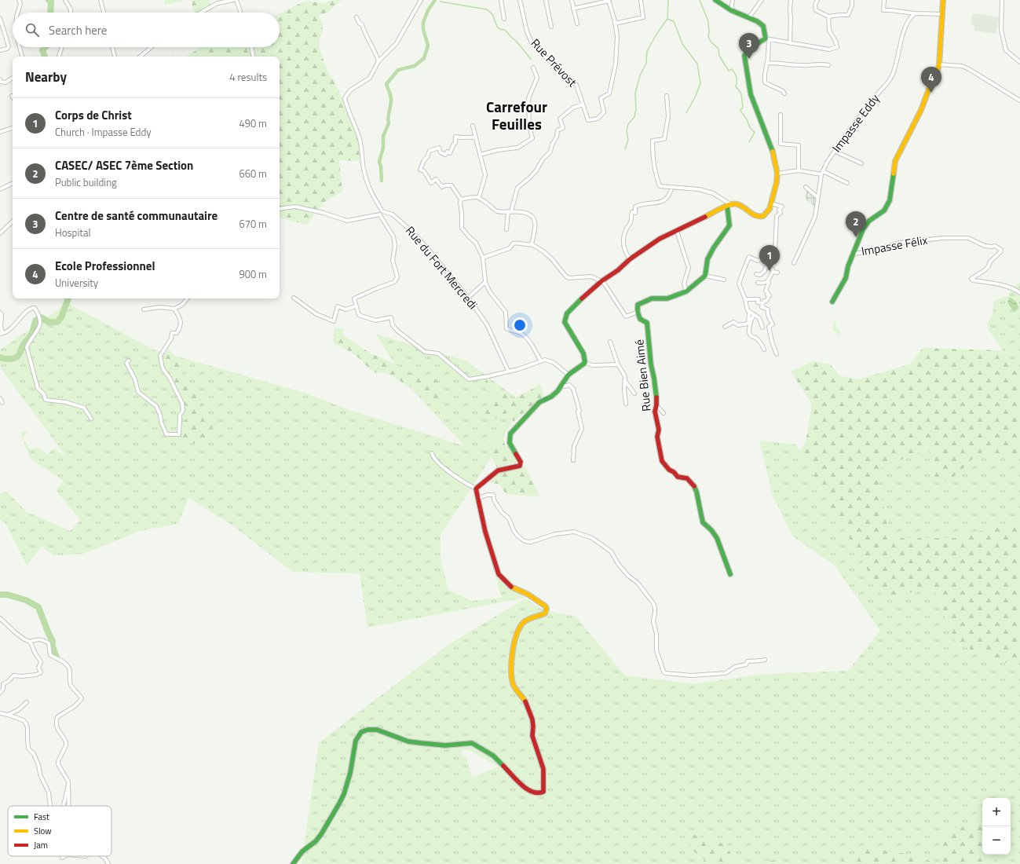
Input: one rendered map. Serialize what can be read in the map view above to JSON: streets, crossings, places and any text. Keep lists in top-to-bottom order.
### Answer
{
  "streets": {
    "street": [
      "Rue Prévost",
      "Impasse Eddy",
      "Impasse Félix",
      "Rue du Fort Mercredi",
      "Rue Bien Aimé"
    ]
  },
  "districts": ["Carrefour Feuilles"],
  "legend": ["Fast", "Slow", "Jam"],
  "page": {
    "search": "Search here",
    "pins": [
      "3",
      "4",
      "2",
      "1"
    ],
    "heading": ["Nearby", "4 results"],
    "list": [
      {
        "mark": "1",
        "name": "Corps de Christ",
        "note": "Church · Impasse Eddy",
        "value": "490 m"
      },
      {
        "mark": "2",
        "name": "CASEC/ ASEC 7ème Section",
        "note": "Public building",
        "value": "660 m"
      },
      {
        "mark": "3",
        "name": "Centre de santé communautaire",
        "note": "Hospital",
        "value": "670 m"
      },
      {
        "mark": "4",
        "name": "Ecole Professionnel",
        "note": "University",
        "value": "900 m"
      }
    ],
    "map_buttons": ["+", "−"]
  }
}
